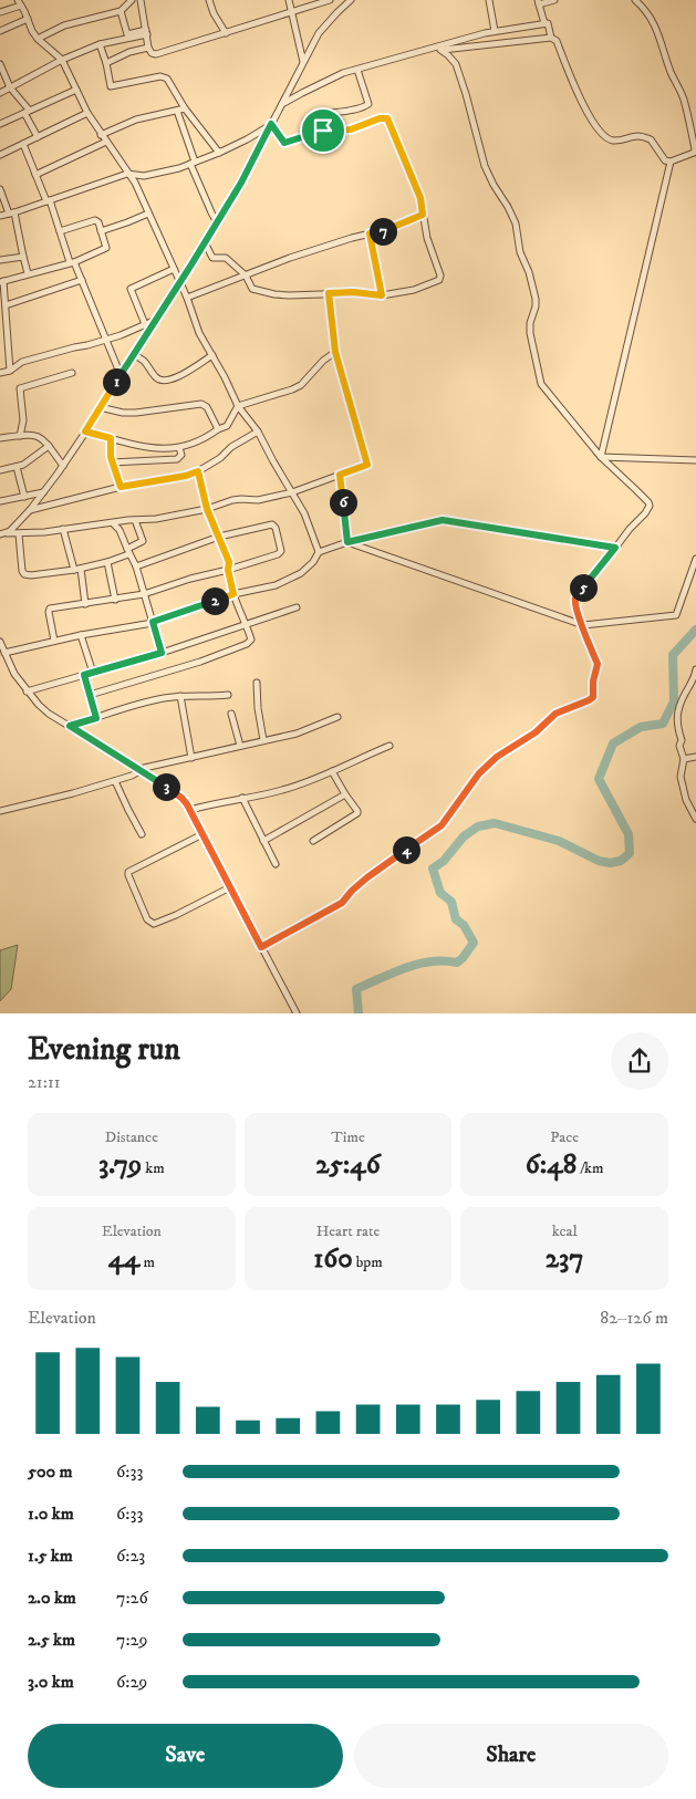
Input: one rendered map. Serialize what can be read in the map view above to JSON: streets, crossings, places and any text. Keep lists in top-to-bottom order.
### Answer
{
  "page": {
    "pins": [
      "7",
      "1",
      "6",
      "5",
      "2",
      "3",
      "4"
    ],
    "heading": ["Evening run", "21:11"],
    "stats": [
      ["Distance", "3.79 km"],
      ["Time", "25:46"],
      ["Pace", "6:48 /km"],
      ["Elevation", "44 m"],
      ["Heart rate", "160 bpm"],
      ["kcal", "237"]
    ],
    "chart": ["Elevation", "82–126 m"],
    "list": [
      {
        "name": "500 m",
        "note": "6:33"
      },
      {
        "name": "1.0 km",
        "note": "6:33"
      },
      {
        "name": "1.5 km",
        "note": "6:23"
      },
      {
        "name": "2.0 km",
        "note": "7:26"
      },
      {
        "name": "2.5 km",
        "note": "7:29"
      },
      {
        "name": "3.0 km",
        "note": "6:29"
      }
    ],
    "buttons": ["Save", "Share"]
  }
}
